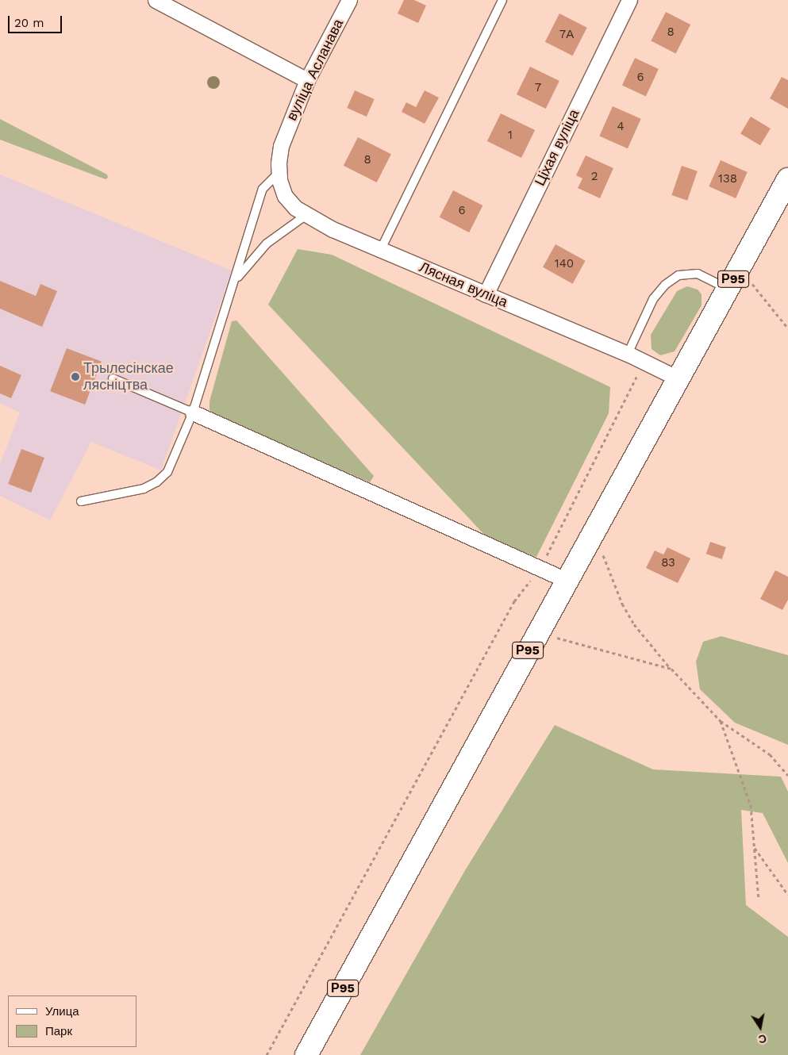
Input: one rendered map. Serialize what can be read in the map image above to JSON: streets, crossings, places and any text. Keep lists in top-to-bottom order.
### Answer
{
  "streets": {
    "main road": ["Р95"],
    "street": ["вуліца Асланава", "Ціхая вуліца", "Лясная вуліца"]
  },
  "crossings": [
    ["вуліца Асланава", "Лясная вуліца"],
    ["Ціхая вуліца", "Лясная вуліца"],
    ["Р95", "Лясная вуліца"]
  ],
  "places": ["Трылесінскае лясніцтва"],
  "house_numbers": [
    "8",
    "7А",
    "6",
    "7",
    "4",
    "1",
    "8",
    "2",
    "138",
    "6",
    "140",
    "83"
  ],
  "legend": ["Улица", "Парк"],
  "scale_bar": "20 m",
  "north": "bottom"
}
